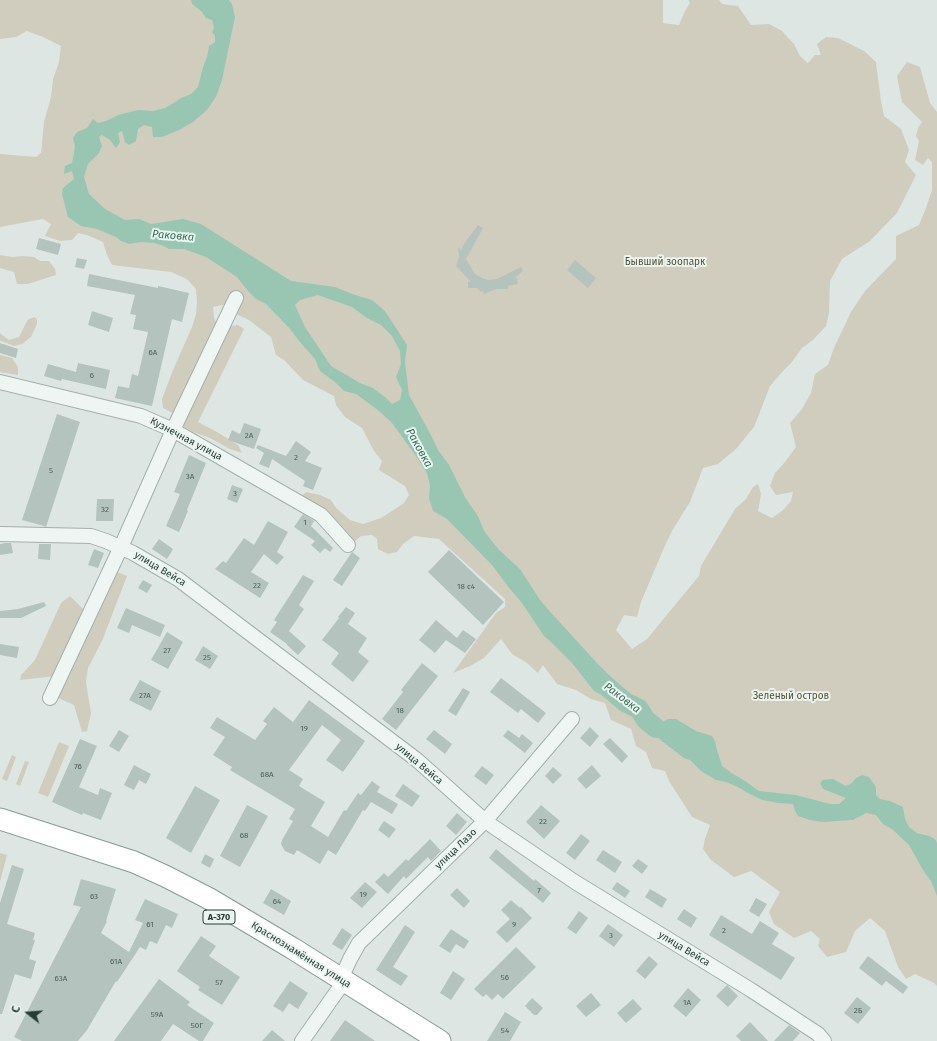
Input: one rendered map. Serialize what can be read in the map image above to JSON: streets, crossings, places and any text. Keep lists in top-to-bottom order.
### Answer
{
  "streets": {
    "highway": ["А-370", "Краснознамённая улица"],
    "street": ["Кузнечная улица", "улица Вейса", "улица Лазо"]
  },
  "crossings": [
    ["улица Вейса", "улица Лазо"],
    ["улица Лазо", "Краснознамённая улица"]
  ],
  "water": ["Раковка"],
  "parks": ["Бывший зоопарк", "Зелёный остров"],
  "house_numbers": [
    "6А",
    "6",
    "2А",
    "2",
    "5",
    "3А",
    "3",
    "32",
    "1",
    "22",
    "18 с4",
    "27",
    "25",
    "27А",
    "18",
    "19",
    "76",
    "68А",
    "22",
    "68",
    "7",
    "19",
    "63",
    "64",
    "61",
    "9",
    "2",
    "3",
    "61А",
    "56",
    "63А",
    "57",
    "1А",
    "2Б",
    "59А",
    "50Г",
    "54"
  ],
  "north": "left"
}
